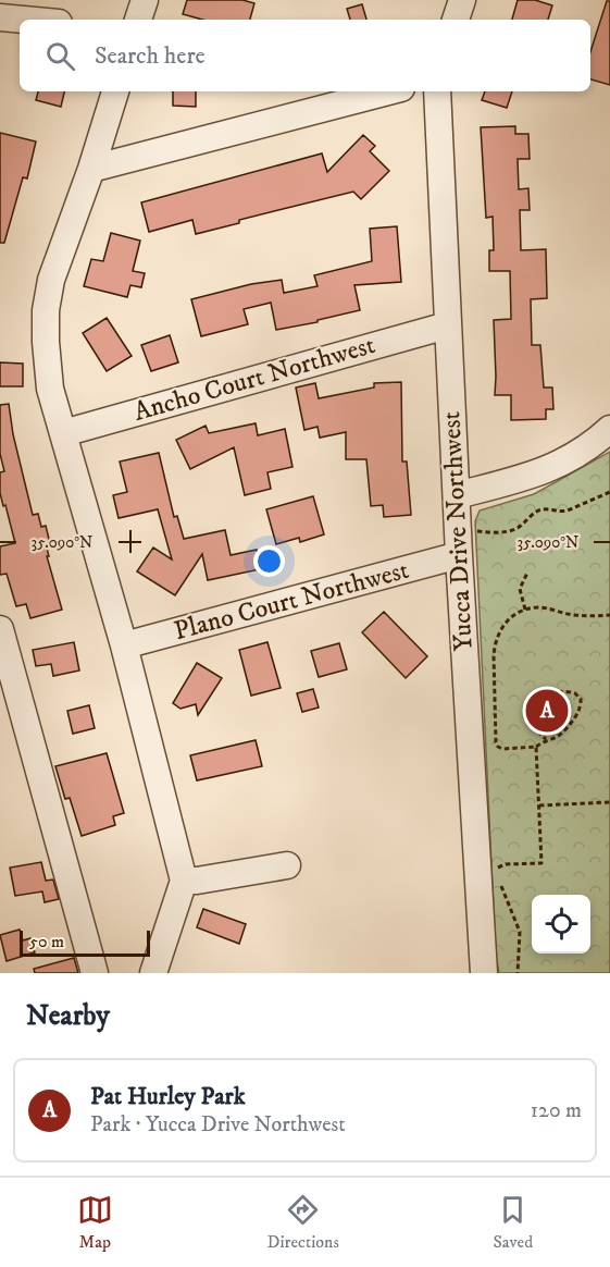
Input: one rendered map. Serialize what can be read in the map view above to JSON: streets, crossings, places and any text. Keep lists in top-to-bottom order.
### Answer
{
  "streets": {
    "street": ["Ancho Court Northwest", "Yucca Drive Northwest", "Plano Court Northwest"]
  },
  "crossings": [
    ["Ancho Court Northwest", "Yucca Drive Northwest"],
    ["Yucca Drive Northwest", "Plano Court Northwest"]
  ],
  "scale_bar": "50 m",
  "page": {
    "search": "Search here",
    "pins": "A",
    "scale": "50 m",
    "heading": "Nearby",
    "list": [
      {
        "mark": "A",
        "name": "Pat Hurley Park",
        "note": "Park · Yucca Drive Northwest",
        "value": "120 m"
      }
    ],
    "nav": ["Map", "Directions", "Saved"]
  },
  "coordinates": ["35.090°N"]
}
